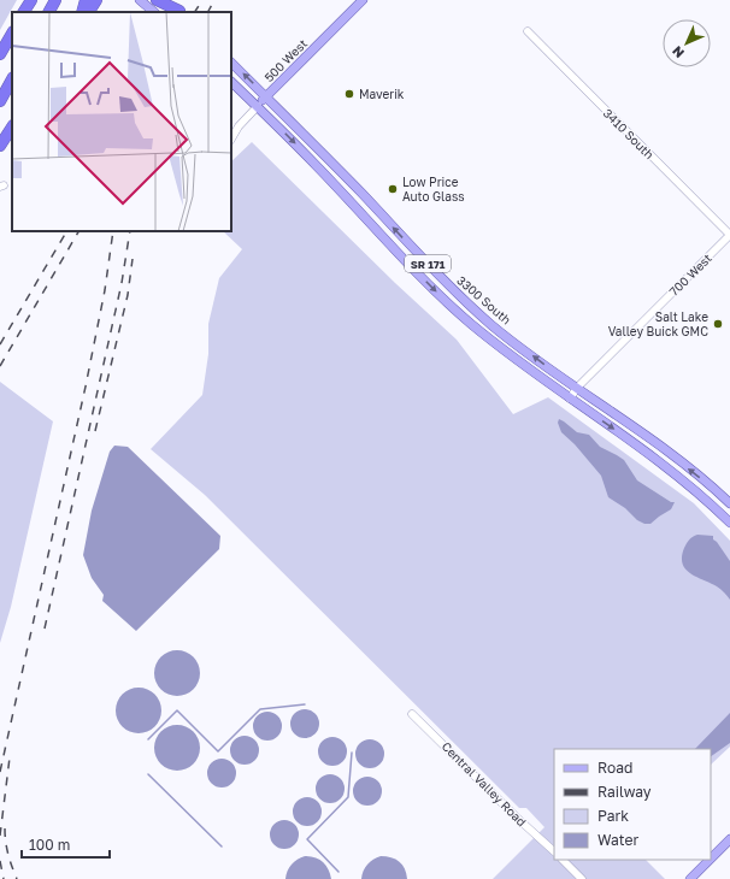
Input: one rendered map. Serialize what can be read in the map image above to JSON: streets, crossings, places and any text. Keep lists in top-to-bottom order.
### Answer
{
  "streets": {
    "main road": ["500 West", "SR 171", "3300 South"],
    "street": ["3410 South", "700 West", "Central Valley Road"]
  },
  "crossings": [
    ["500 West", "SR 171"],
    ["500 West", "3300 South"],
    ["3410 South", "700 West"],
    ["SR 171", "700 West"],
    ["700 West", "3300 South"]
  ],
  "places": ["Maverik", "Low Price Auto Glass", "Salt Lake Valley Buick GMC"],
  "legend": [
    "Road",
    "Railway",
    "Park",
    "Water"
  ],
  "scale_bar": "100 m",
  "north": "bottom left"
}
